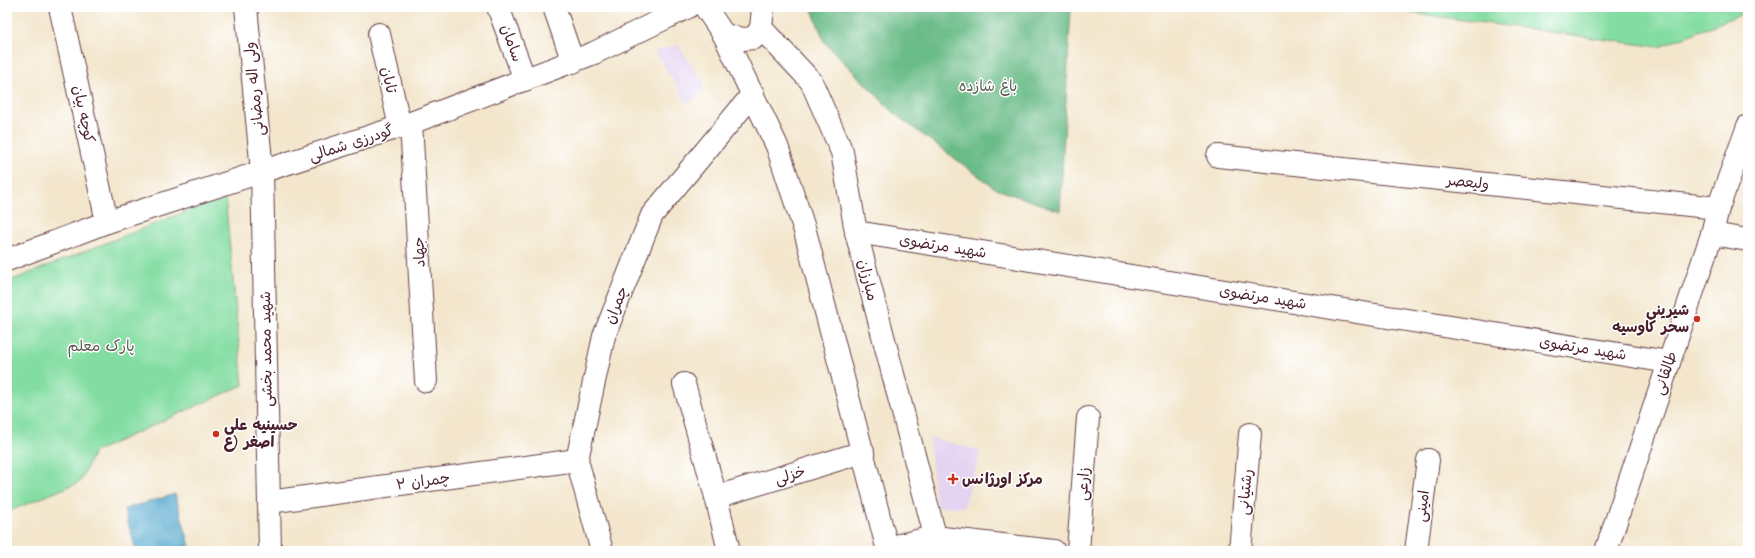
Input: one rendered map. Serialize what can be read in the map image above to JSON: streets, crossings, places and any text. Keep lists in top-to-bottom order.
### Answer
{
  "streets": {
    "street": [
      "سامان",
      "تابان",
      "ولی اله رمضانی",
      "کوچه بیان",
      "گودرزی شمالی",
      "ولیعصر",
      "شهید مرتضوی",
      "جهاد",
      "مبارزان",
      "چمران",
      "شهید محمد بخشی",
      "طالقانی",
      "خزلی",
      "چمران ۲",
      "زارعی",
      "رشتیانی",
      "امینی"
    ]
  },
  "crossings": [
    ["سامان", "گودرزی شمالی"],
    ["تابان", "گودرزی شمالی"],
    ["تابان", "جهاد"],
    ["ولی اله رمضانی", "گودرزی شمالی"],
    ["ولی اله رمضانی", "شهید محمد بخشی"],
    ["کوچه بیان", "گودرزی شمالی"],
    ["گودرزی شمالی", "جهاد"],
    ["گودرزی شمالی", "شهید محمد بخشی"],
    ["ولیعصر", "طالقانی"],
    ["شهید مرتضوی", "مبارزان"],
    ["شهید مرتضوی", "طالقانی"],
    ["چمران", "چمران ۲"],
    ["شهید محمد بخشی", "چمران ۲"]
  ],
  "parks": ["باغ شازده", "پارک معلم"],
  "places": {
    "other": ["شیرینی سحر کاوسیه", "حسینیه علی اصغر (ع"],
    "health": ["مرکز اورژانس"]
  }
}
